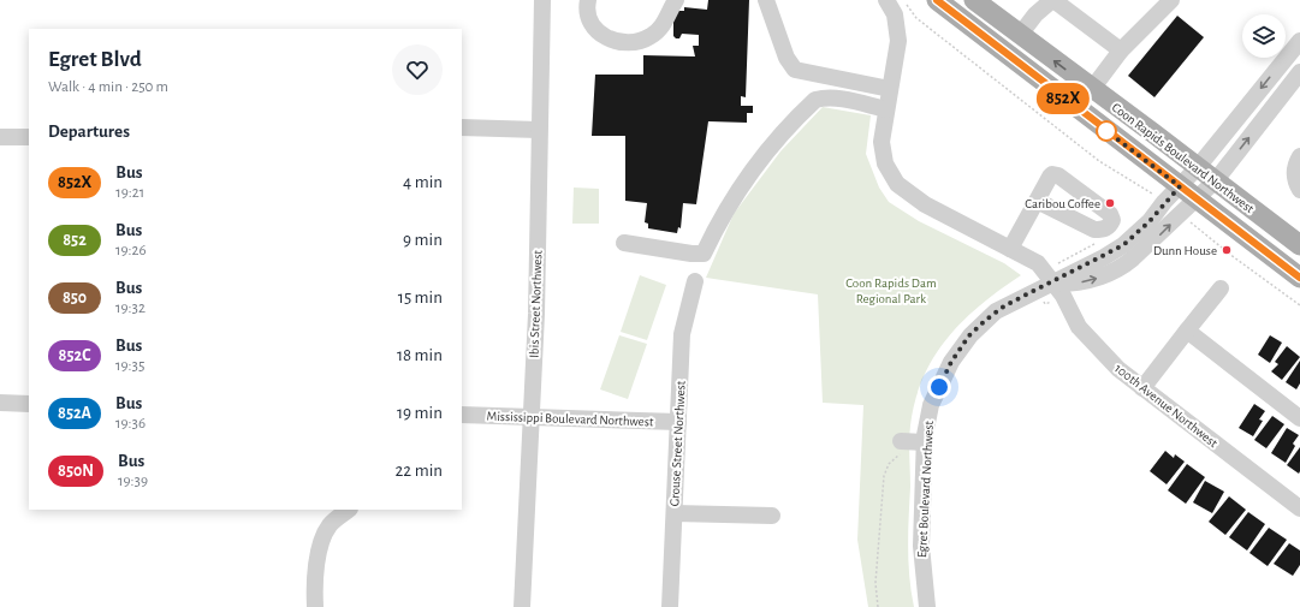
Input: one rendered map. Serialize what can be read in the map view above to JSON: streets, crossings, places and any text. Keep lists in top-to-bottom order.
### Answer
{
  "streets": {
    "main road": ["Coon Rapids Boulevard Northwest"],
    "street": [
      "Ibis Street Northwest",
      "100th Avenue Northwest",
      "Mississippi Boulevard Northwest",
      "Grouse Street Northwest",
      "Egret Boulevard Northwest"
    ]
  },
  "crossings": [
    ["Coon Rapids Boulevard Northwest", "Egret Boulevard Northwest"],
    ["Ibis Street Northwest", "Mississippi Boulevard Northwest"],
    ["100th Avenue Northwest", "Egret Boulevard Northwest"],
    ["Mississippi Boulevard Northwest", "Grouse Street Northwest"]
  ],
  "parks": ["Coon Rapids Dam Regional Park"],
  "places": ["Caribou Coffee", "Dunn House"],
  "lines": ["bus line 852X"],
  "page": {
    "on_map": "852X",
    "heading": [
      ["Egret Blvd", "Walk · 4 min · 250 m"],
      "Departures"
    ],
    "list": [
      {
        "mark": "852X",
        "name": "Bus",
        "note": "19:21",
        "value": "4 min"
      },
      {
        "mark": "852",
        "name": "Bus",
        "note": "19:26",
        "value": "9 min"
      },
      {
        "mark": "850",
        "name": "Bus",
        "note": "19:32",
        "value": "15 min"
      },
      {
        "mark": "852C",
        "name": "Bus",
        "note": "19:35",
        "value": "18 min"
      },
      {
        "mark": "852A",
        "name": "Bus",
        "note": "19:36",
        "value": "19 min"
      },
      {
        "mark": "850N",
        "name": "Bus",
        "note": "19:39",
        "value": "22 min"
      }
    ]
  }
}
